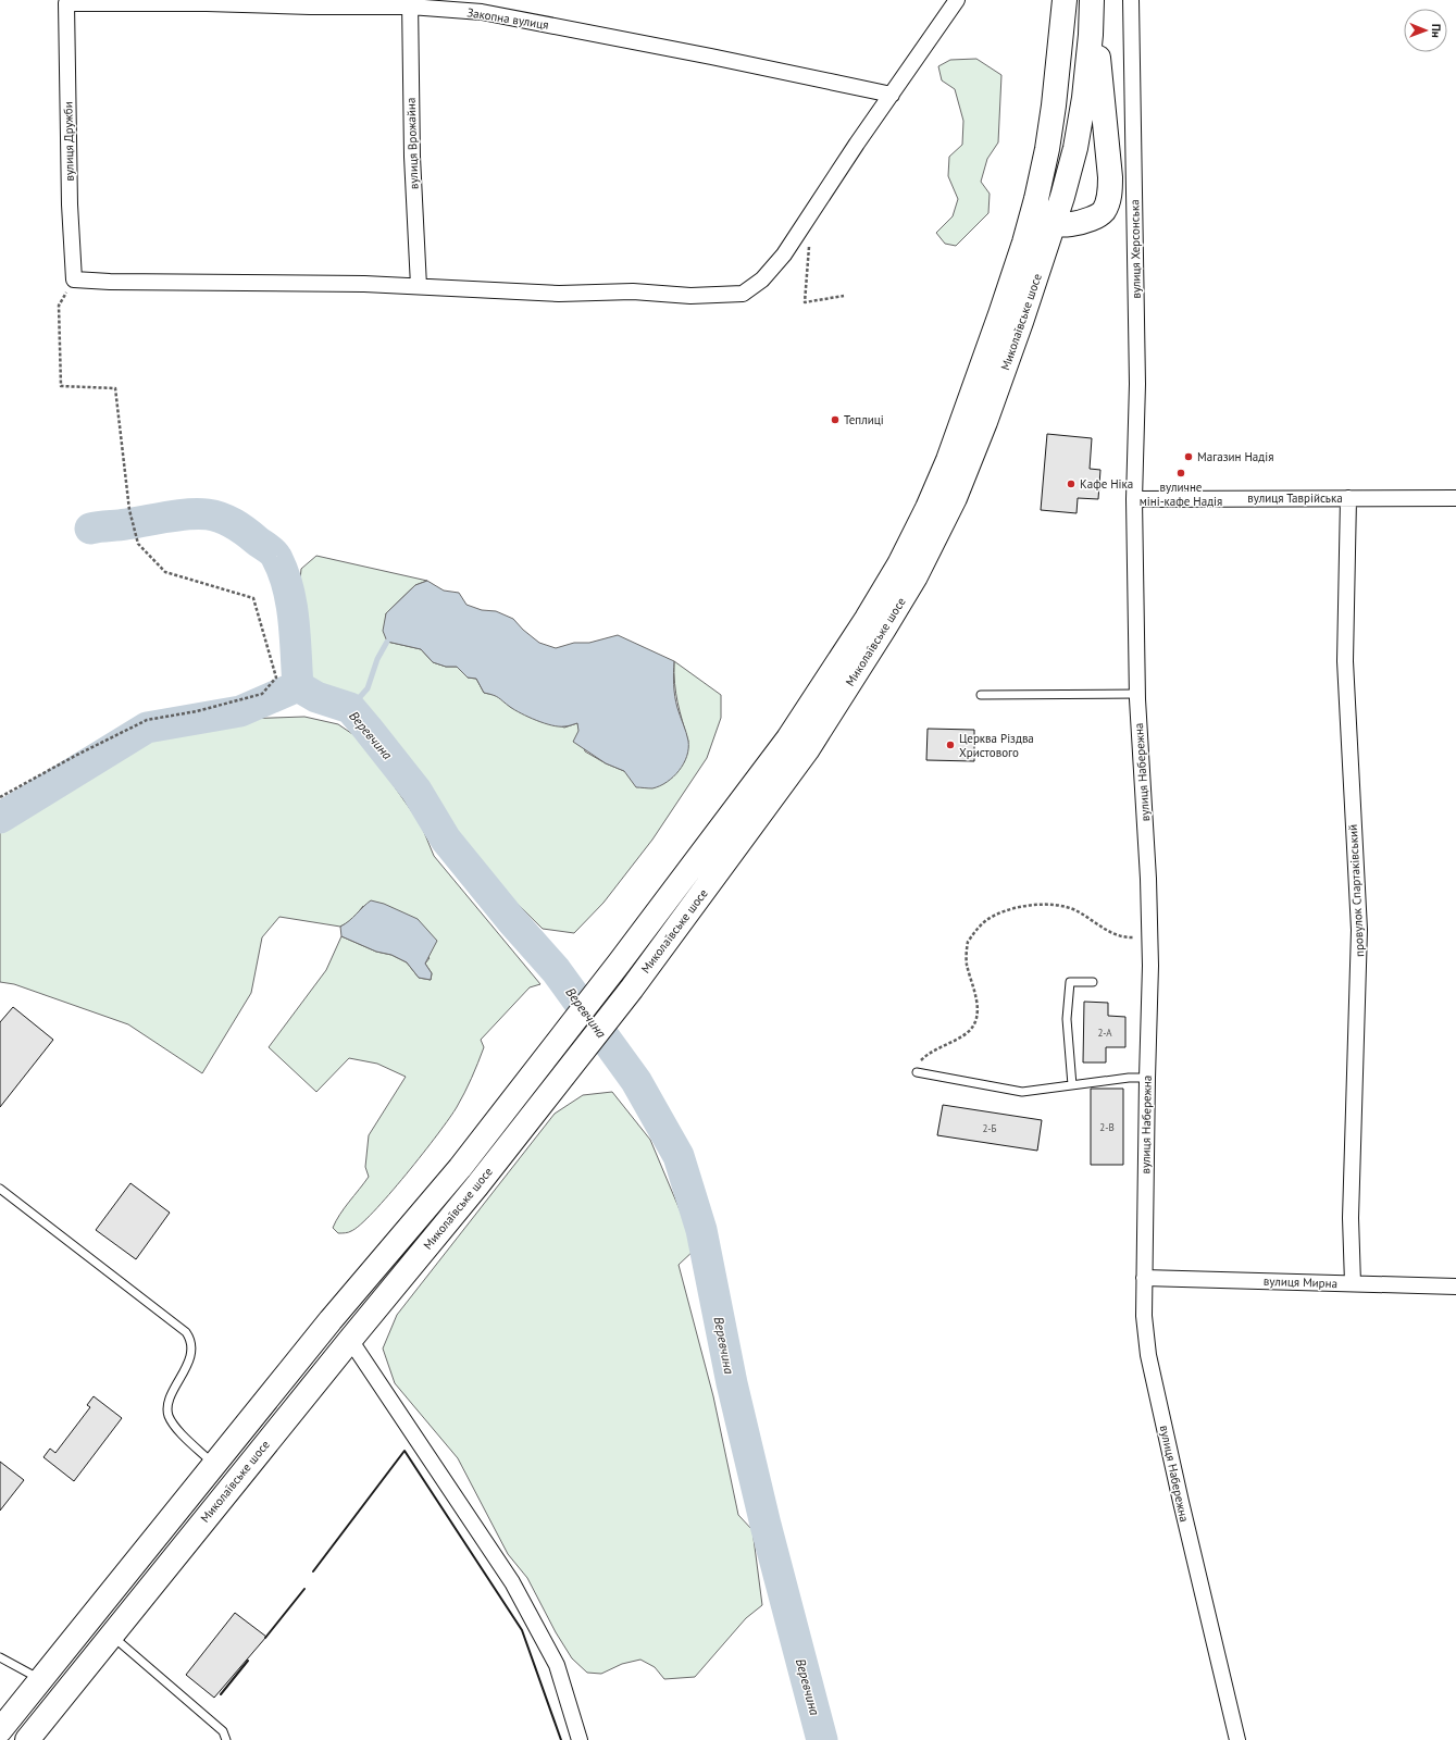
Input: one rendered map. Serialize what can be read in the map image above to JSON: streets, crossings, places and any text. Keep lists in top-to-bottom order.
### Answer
{
  "streets": {
    "main road": ["Миколаївське шосе"],
    "street": [
      "Закопна вулиця",
      "вулиця Дружби",
      "вулиця Врожайна",
      "вулиця Херсонська",
      "вулиця Таврійська",
      "вулиця Набережна",
      "провулок Спартаківський",
      "вулиця Мирна"
    ]
  },
  "crossings": [
    ["Закопна вулиця", "вулиця Дружби"],
    ["Закопна вулиця", "вулиця Врожайна"],
    ["вулиця Херсонська", "вулиця Таврійська"],
    ["вулиця Херсонська", "вулиця Набережна"],
    ["вулиця Таврійська", "вулиця Набережна"],
    ["вулиця Таврійська", "провулок Спартаківський"],
    ["вулиця Набережна", "вулиця Мирна"],
    ["провулок Спартаківський", "вулиця Мирна"]
  ],
  "water": ["Веревчина"],
  "places": [
    "Теплиці",
    "Магазин Надія",
    "вуличне міні-кафе Надія",
    "Кафе Ніка",
    "Церква Різдва Христового"
  ],
  "house_numbers": ["2-А", "2-В", "2-Б"],
  "north": "right"
}
